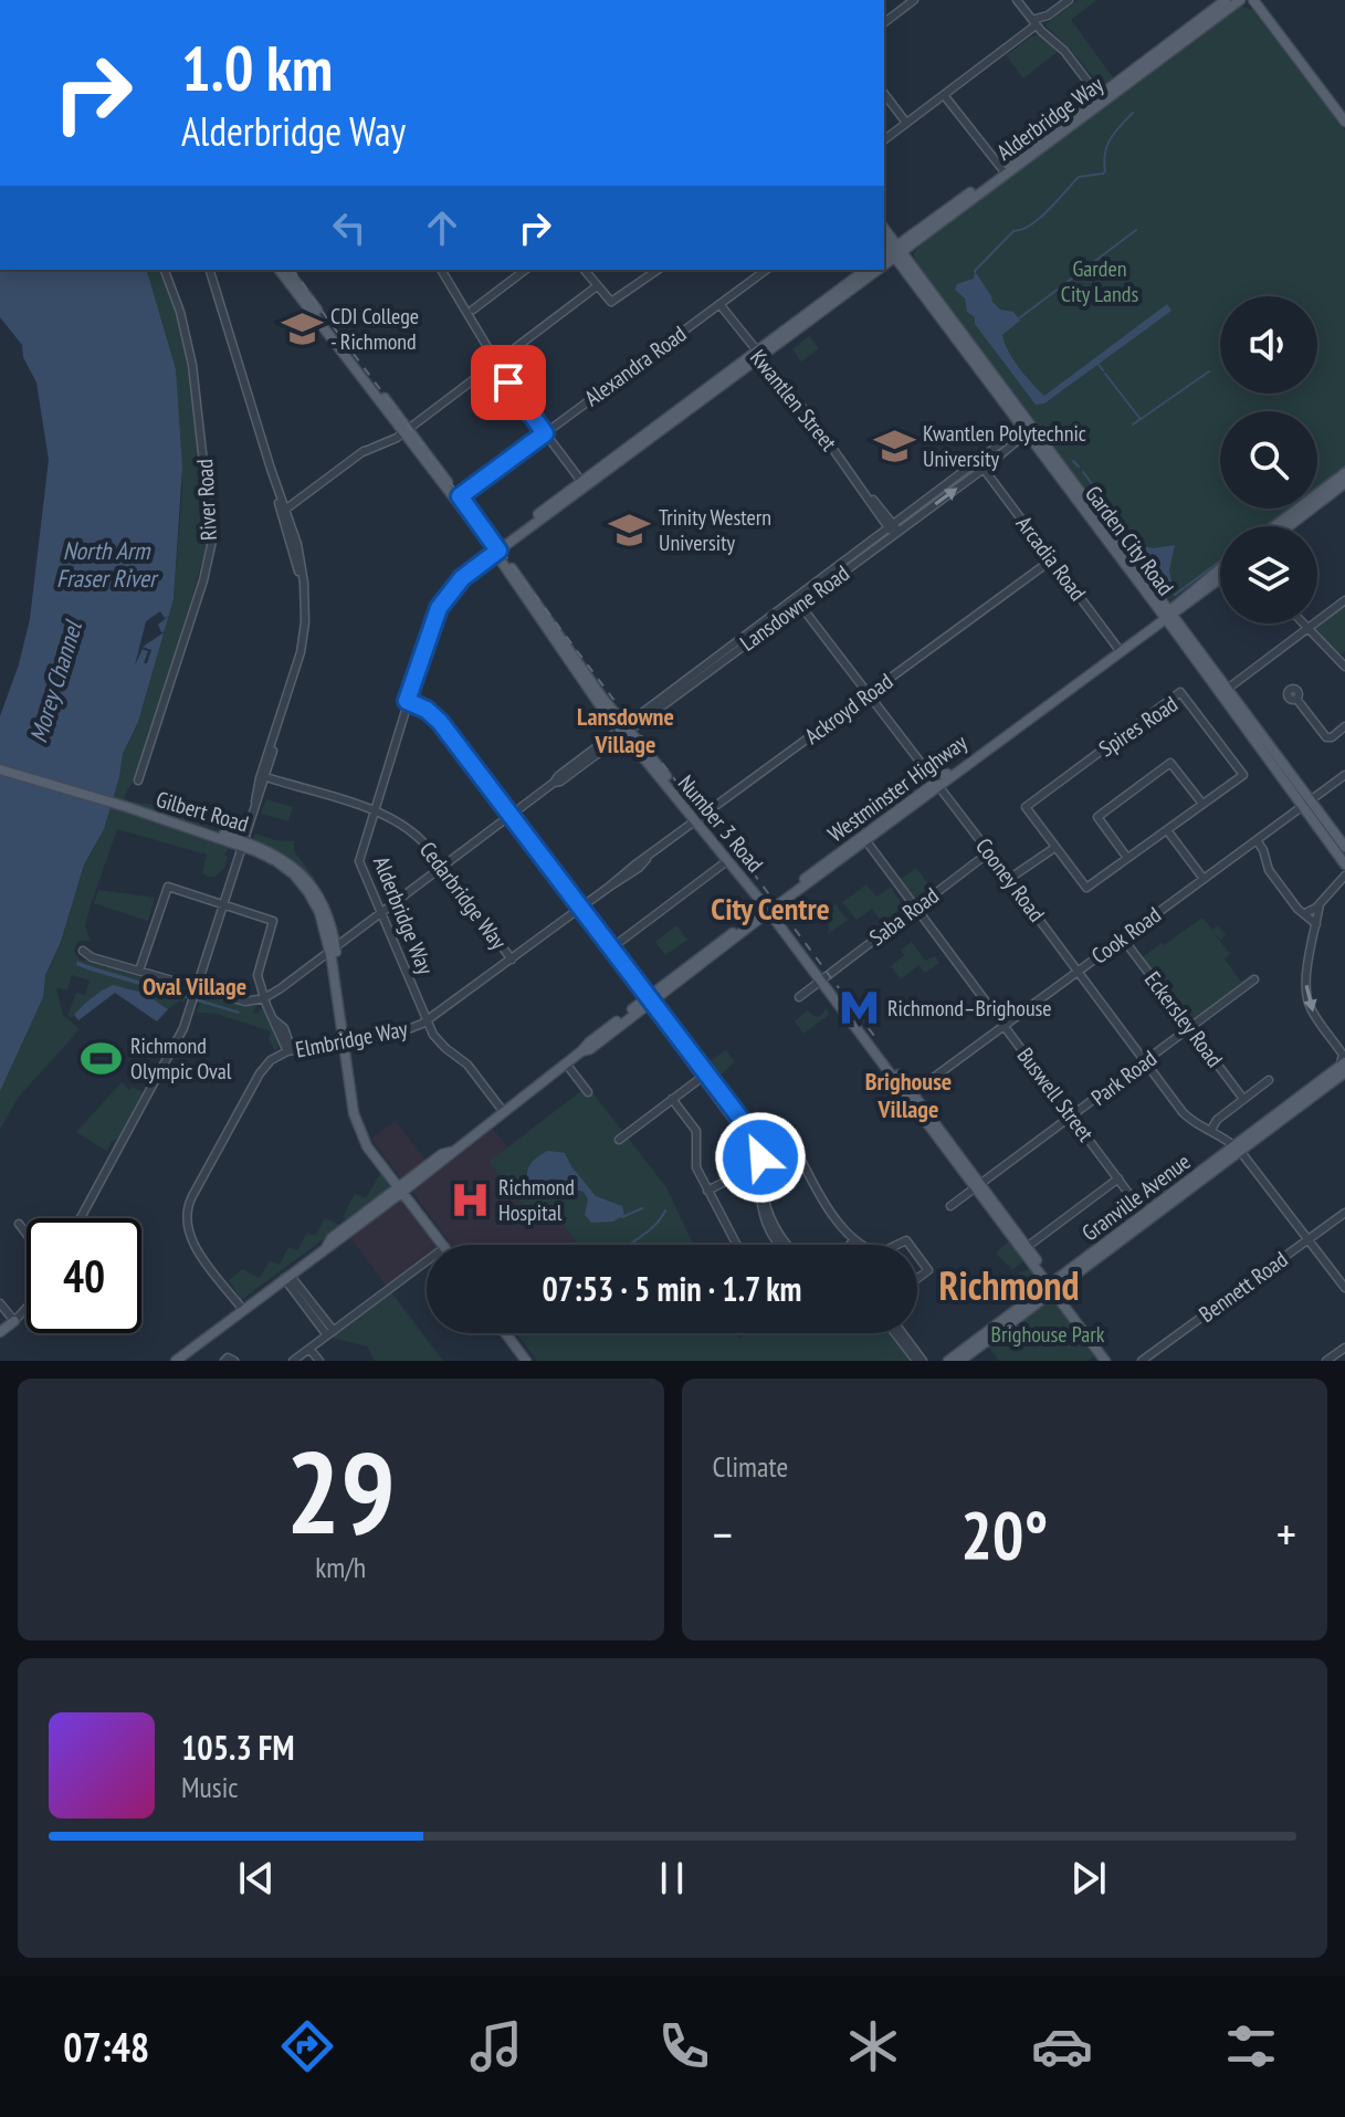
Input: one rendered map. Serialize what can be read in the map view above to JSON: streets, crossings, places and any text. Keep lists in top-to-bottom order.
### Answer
{
  "streets": {
    "main road": [
      "Alderbridge Way",
      "Garden City Road",
      "Westminster Highway",
      "Gilbert Road",
      "Number 3 Road",
      "Granville Avenue"
    ],
    "street": [
      "Alexandra Road",
      "Kwantlen Street",
      "River Road",
      "Arcadia Road",
      "Lansdowne Road",
      "Ackroyd Road",
      "Spires Road",
      "Cooney Road",
      "Cedarbridge Way",
      "Saba Road",
      "Cook Road",
      "Eckersley Road",
      "Elmbridge Way",
      "Park Road",
      "Buswell Street",
      "Bennett Road"
    ]
  },
  "crossings": [
    ["Alderbridge Way", "Kwantlen Street"],
    ["Alderbridge Way", "Garden City Road"],
    ["Alderbridge Way", "Lansdowne Road"],
    ["Alderbridge Way", "Westminster Highway"],
    ["Alderbridge Way", "Number 3 Road"],
    ["Alderbridge Way", "Cedarbridge Way"],
    ["Alderbridge Way", "Elmbridge Way"],
    ["Alexandra Road", "Kwantlen Street"],
    ["Alexandra Road", "Number 3 Road"],
    ["Kwantlen Street", "Lansdowne Road"],
    ["Garden City Road", "Lansdowne Road"],
    ["Garden City Road", "Westminster Highway"],
    ["Garden City Road", "Cook Road"],
    ["Arcadia Road", "Lansdowne Road"],
    ["Arcadia Road", "Ackroyd Road"],
    ["Arcadia Road", "Westminster Highway"],
    ["Lansdowne Road", "Gilbert Road"],
    ["Lansdowne Road", "Number 3 Road"],
    ["Lansdowne Road", "Cooney Road"],
    ["Lansdowne Road", "Cedarbridge Way"],
    ["Ackroyd Road", "Number 3 Road"],
    ["Ackroyd Road", "Cooney Road"],
    ["Ackroyd Road", "Elmbridge Way"],
    ["Westminster Highway", "Gilbert Road"],
    ["Westminster Highway", "Number 3 Road"],
    ["Westminster Highway", "Cooney Road"],
    ["Westminster Highway", "Elmbridge Way"],
    ["Westminster Highway", "Buswell Street"],
    ["Gilbert Road", "Elmbridge Way"],
    ["Number 3 Road", "Saba Road"],
    ["Number 3 Road", "Cook Road"],
    ["Number 3 Road", "Park Road"],
    ["Number 3 Road", "Granville Avenue"],
    ["Cooney Road", "Saba Road"],
    ["Cooney Road", "Cook Road"],
    ["Cooney Road", "Park Road"],
    ["Cooney Road", "Granville Avenue"],
    ["Cooney Road", "Bennett Road"],
    ["Cedarbridge Way", "Elmbridge Way"],
    ["Saba Road", "Buswell Street"],
    ["Cook Road", "Eckersley Road"],
    ["Cook Road", "Buswell Street"],
    ["Eckersley Road", "Park Road"],
    ["Park Road", "Buswell Street"],
    ["Buswell Street", "Granville Avenue"]
  ],
  "districts": [
    "Lansdowne Village",
    "City Centre",
    "Oval Village",
    "Brighouse Village",
    "Richmond"
  ],
  "water": ["North Arm Fraser River", "Morey Channel"],
  "parks": ["Garden City Lands", "Brighouse Park"],
  "places": {
    "school or university": ["CDI College - Richmond", "Kwantlen Polytechnic University", "Trinity Western University"],
    "metro station": ["Richmond–Brighouse"],
    "sports": ["Richmond Olympic Oval"],
    "hospital": ["Richmond Hospital"]
  },
  "page": {
    "turn": ["1.0 km", "Alderbridge Way"],
    "limit": "40",
    "trip": "07:53 · 5 min · 1.7 km",
    "tile": [
      ["29", "km/h"],
      "Climate"
    ],
    "heat": ["−", "20°", "+"],
    "song": ["105.3 FM", "Music"],
    "tabs": "07:48"
  }
}
